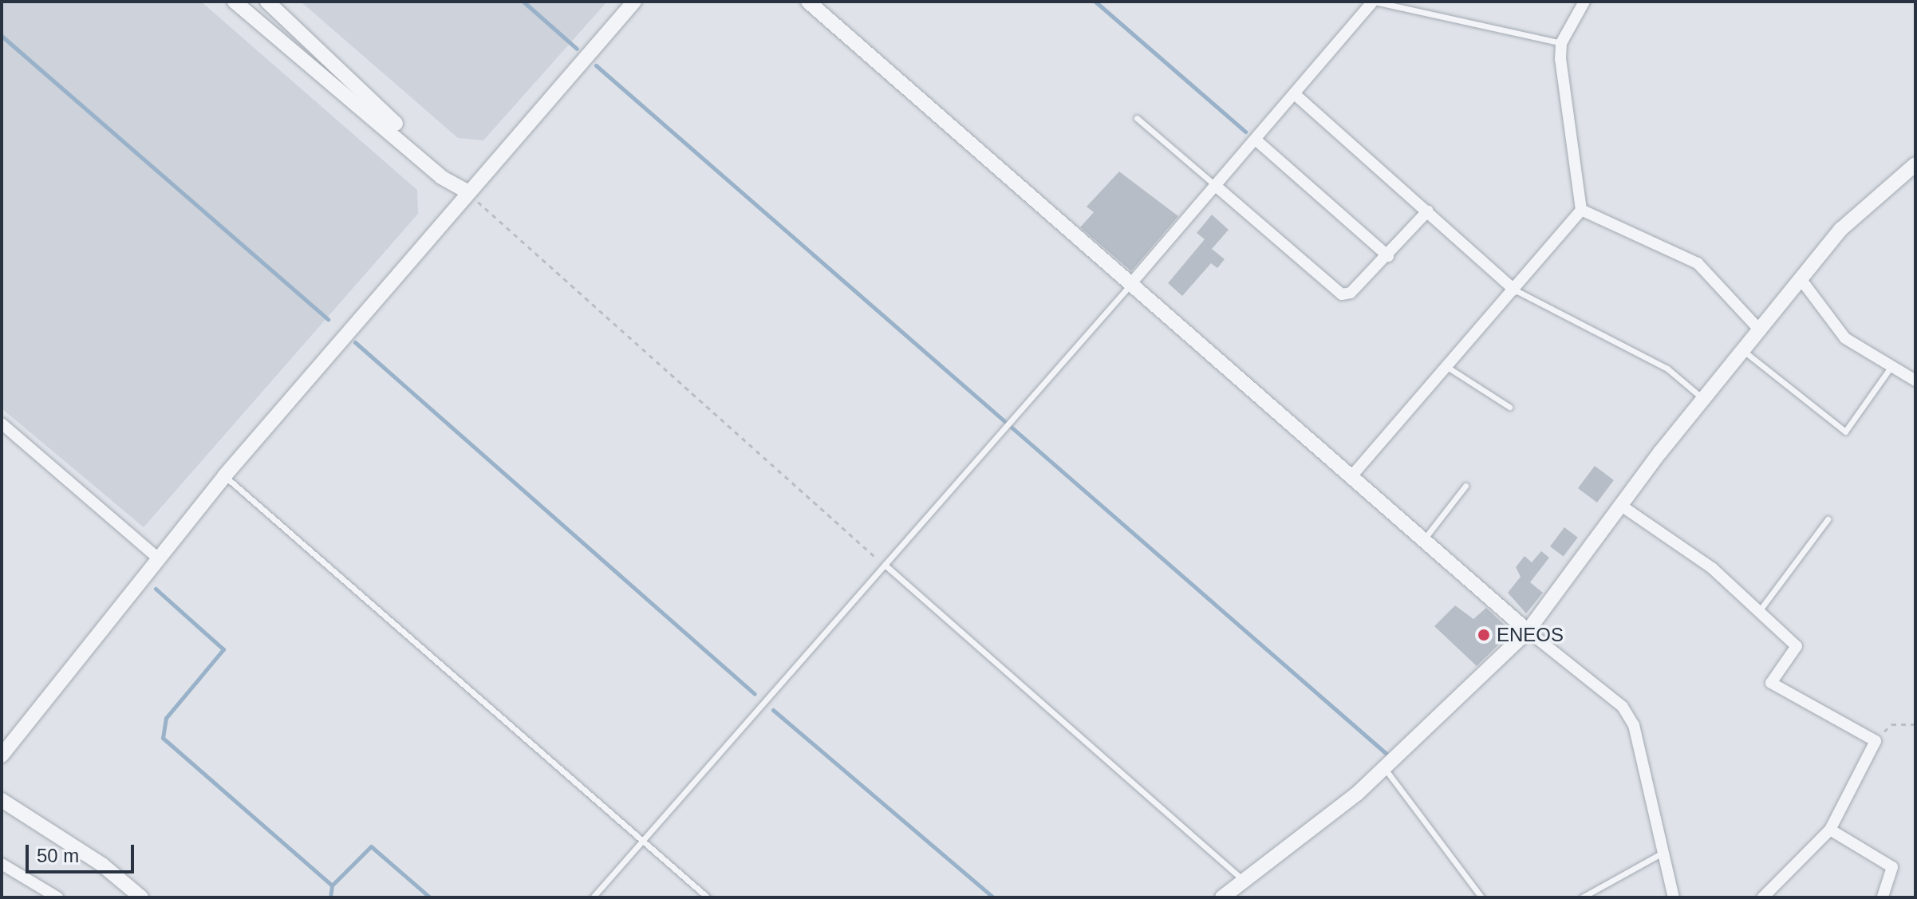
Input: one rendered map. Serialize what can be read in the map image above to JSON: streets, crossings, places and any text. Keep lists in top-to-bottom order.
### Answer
{
  "places": ["ENEOS"],
  "scale_bar": "50 m"
}
